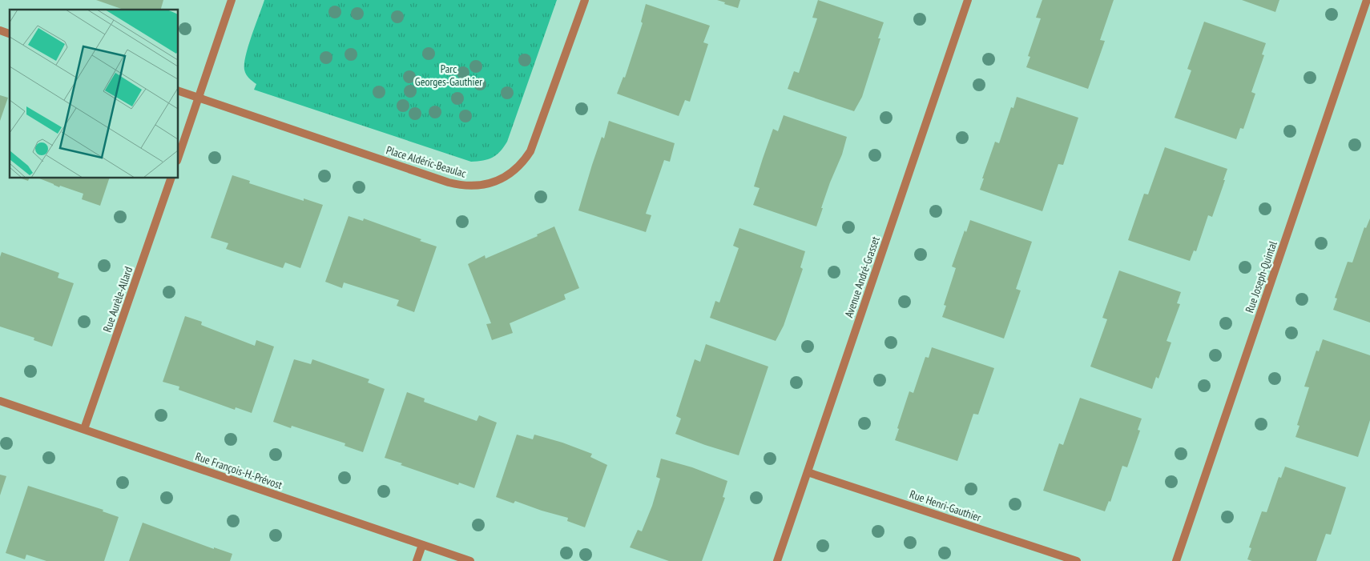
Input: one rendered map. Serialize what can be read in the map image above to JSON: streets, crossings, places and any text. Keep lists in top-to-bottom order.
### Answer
{
  "streets": {
    "street": [
      "Place Aldéric-Beaulac",
      "Avenue André-Grasset",
      "Rue Joseph-Quintal",
      "Rue Aurèle-Allard",
      "Rue François-H.-Prévost",
      "Rue Henri-Gauthier"
    ]
  },
  "crossings": [
    ["Avenue André-Grasset", "Rue Henri-Gauthier"],
    ["Rue Aurèle-Allard", "Rue François-H.-Prévost"]
  ],
  "parks": ["Parc Georges-Gauthier"]
}
